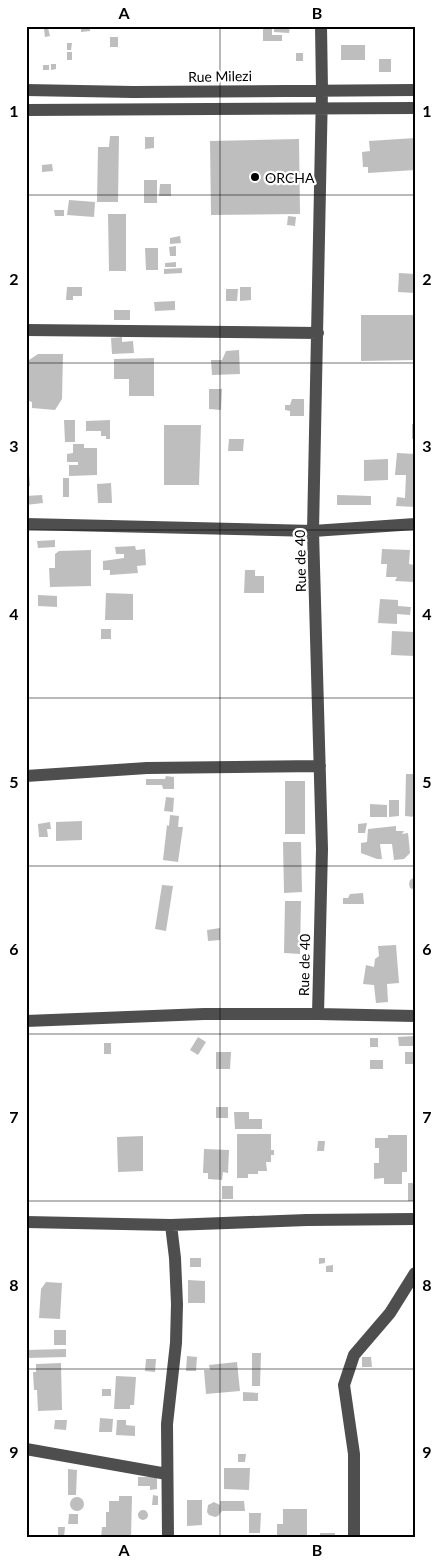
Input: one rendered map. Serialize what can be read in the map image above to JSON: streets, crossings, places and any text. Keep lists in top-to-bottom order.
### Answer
{
  "streets": {
    "street": ["Rue Milezi", "Rue de 40"]
  },
  "crossings": [
    ["Rue Milezi", "Rue de 40"]
  ],
  "places": ["ORCHA"],
  "grid": {
    "columns": ["A", "B"],
    "rows": [
      "1",
      "2",
      "3",
      "4",
      "5",
      "6",
      "7",
      "8",
      "9"
    ]
  }
}
